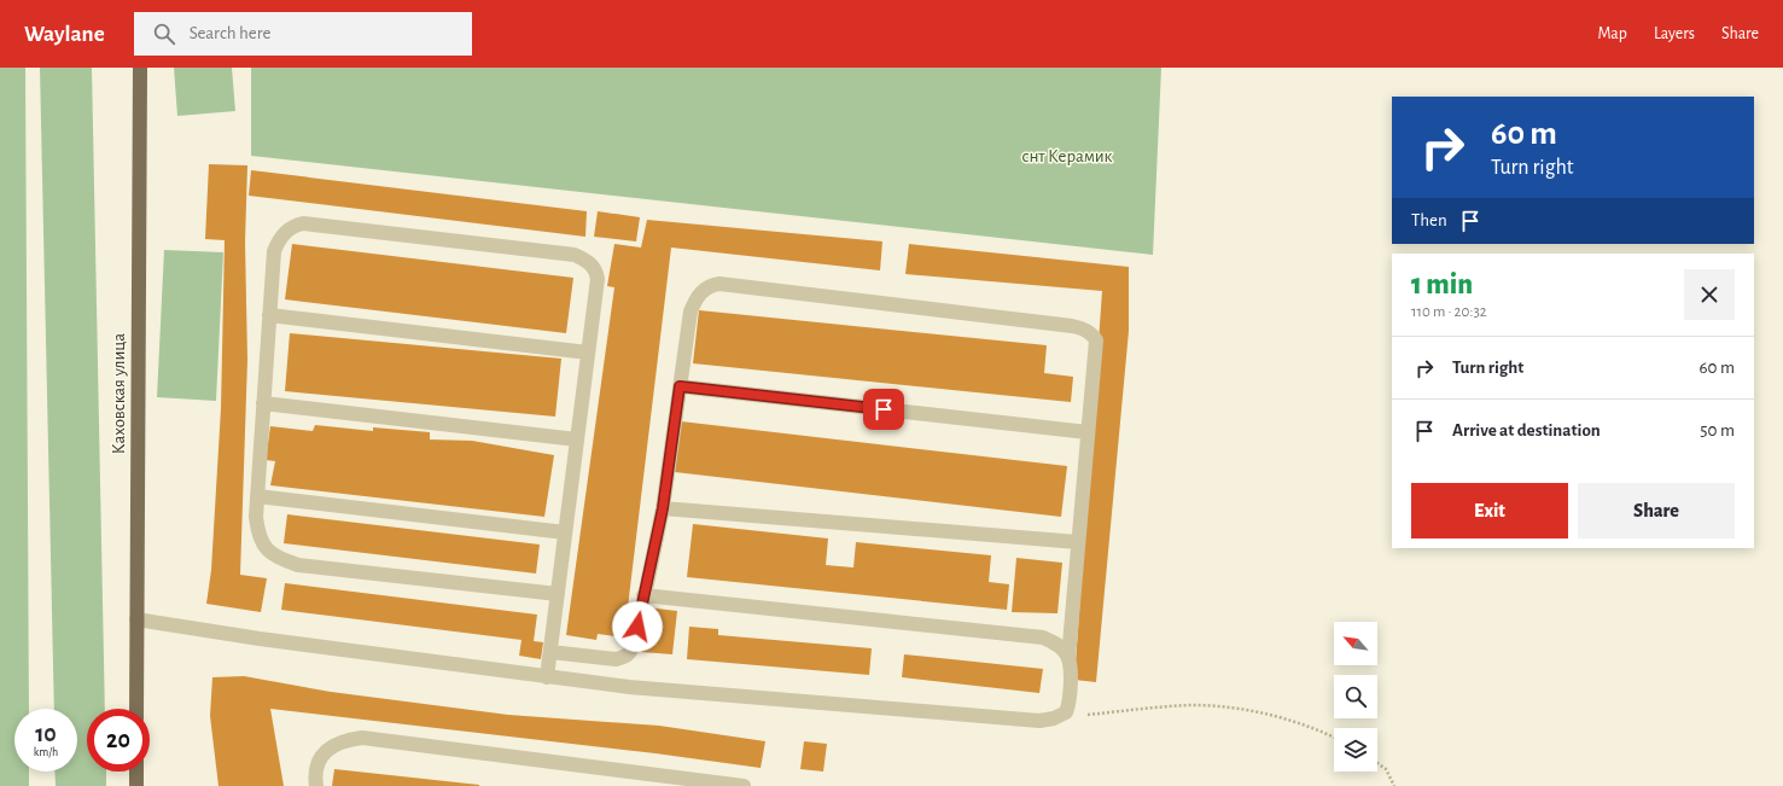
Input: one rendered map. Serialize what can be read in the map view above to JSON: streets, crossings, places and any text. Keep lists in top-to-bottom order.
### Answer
{
  "streets": {
    "main road": ["Каховская улица"]
  },
  "parks": ["снт Керамик"],
  "north": "top left",
  "page": {
    "header": "Waylane",
    "search": "Search here",
    "nav": ["Map", "Layers", "Share"],
    "turn": ["60 m", "Turn right"],
    "then": "Then",
    "heading": ["1 min", "110 m · 20:32"],
    "list": [
      {
        "name": "Turn right",
        "value": "60 m"
      },
      {
        "name": "Arrive at destination",
        "value": "50 m"
      }
    ],
    "buttons": ["Exit", "Share"],
    "speed": "10 km/h",
    "limit": "20"
  }
}
